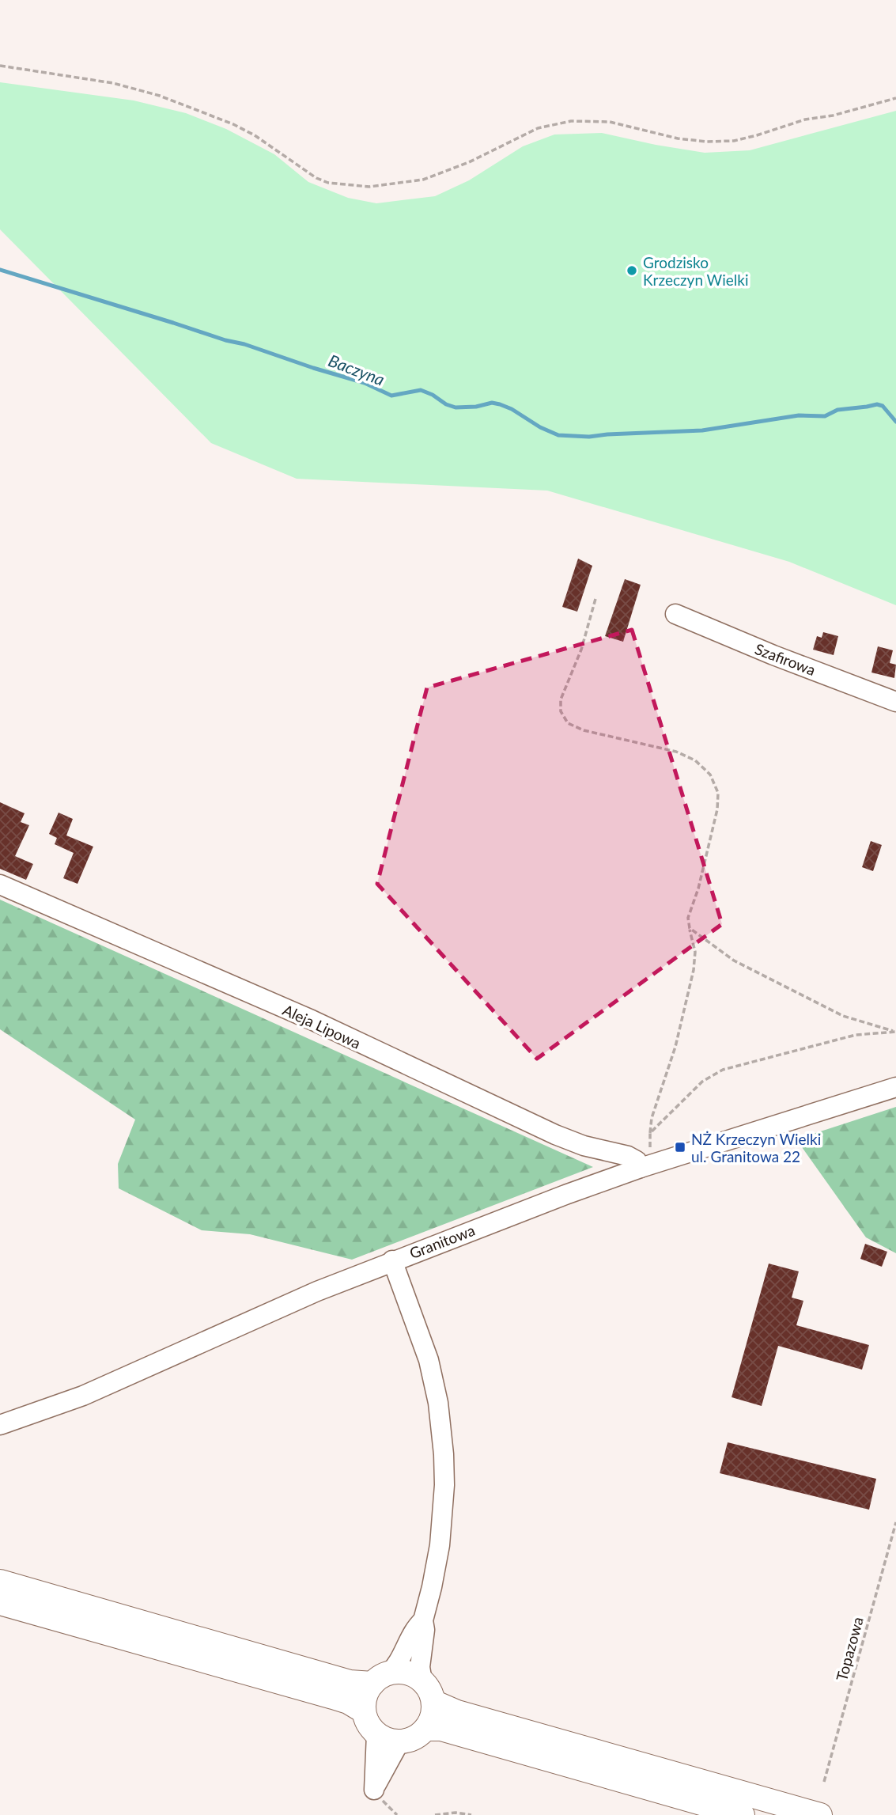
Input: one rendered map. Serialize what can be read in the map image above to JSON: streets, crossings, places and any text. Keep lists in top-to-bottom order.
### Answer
{
  "streets": {
    "street": ["Szafirowa", "Aleja Lipowa", "Granitowa"],
    "path": ["Topazowa"]
  },
  "crossings": [
    ["Aleja Lipowa", "Granitowa"]
  ],
  "water": ["Baczyna"],
  "places": {
    "other": ["Grodzisko Krzeczyn Wielki"],
    "transit": ["NŻ Krzeczyn Wielki ul. Granitowa 22"]
  }
}
